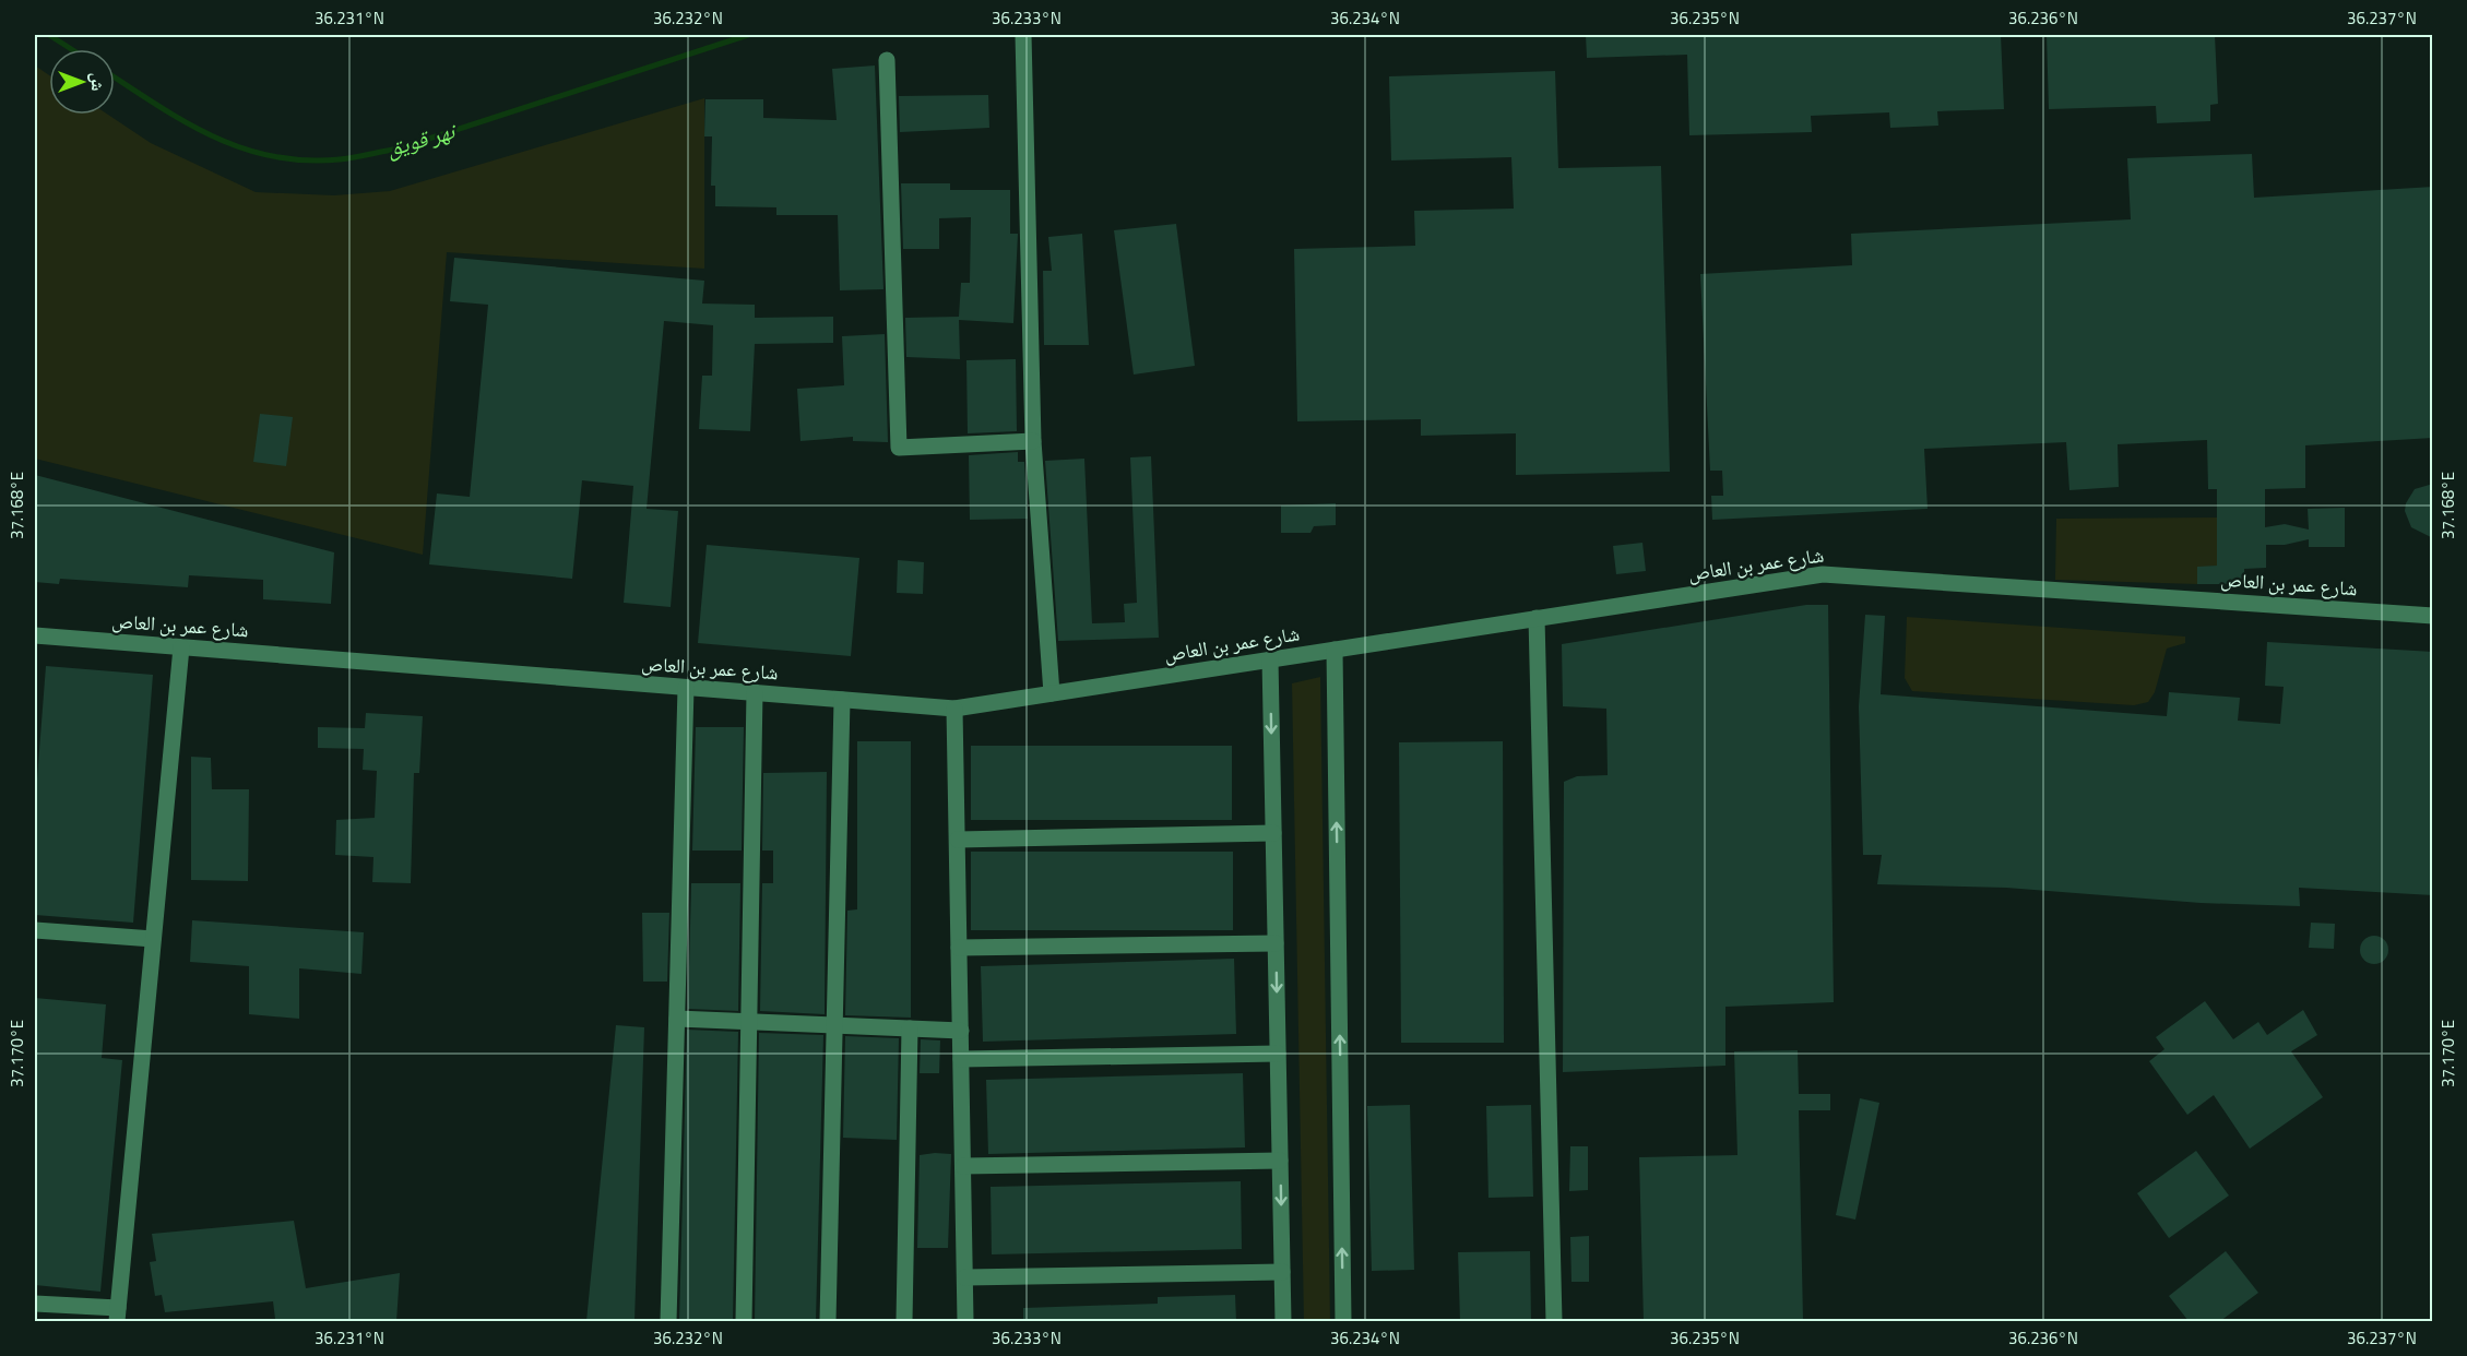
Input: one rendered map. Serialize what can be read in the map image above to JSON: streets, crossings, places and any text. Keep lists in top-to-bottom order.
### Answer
{
  "streets": {
    "street": ["شارع عمر بن العاص"]
  },
  "water": ["نهر قويق"],
  "north": "right",
  "coordinates": [
    "36.231°N",
    "36.232°N",
    "36.233°N",
    "36.234°N",
    "36.235°N",
    "36.236°N",
    "36.237°N",
    "37.168°E",
    "37.170°E"
  ]
}
